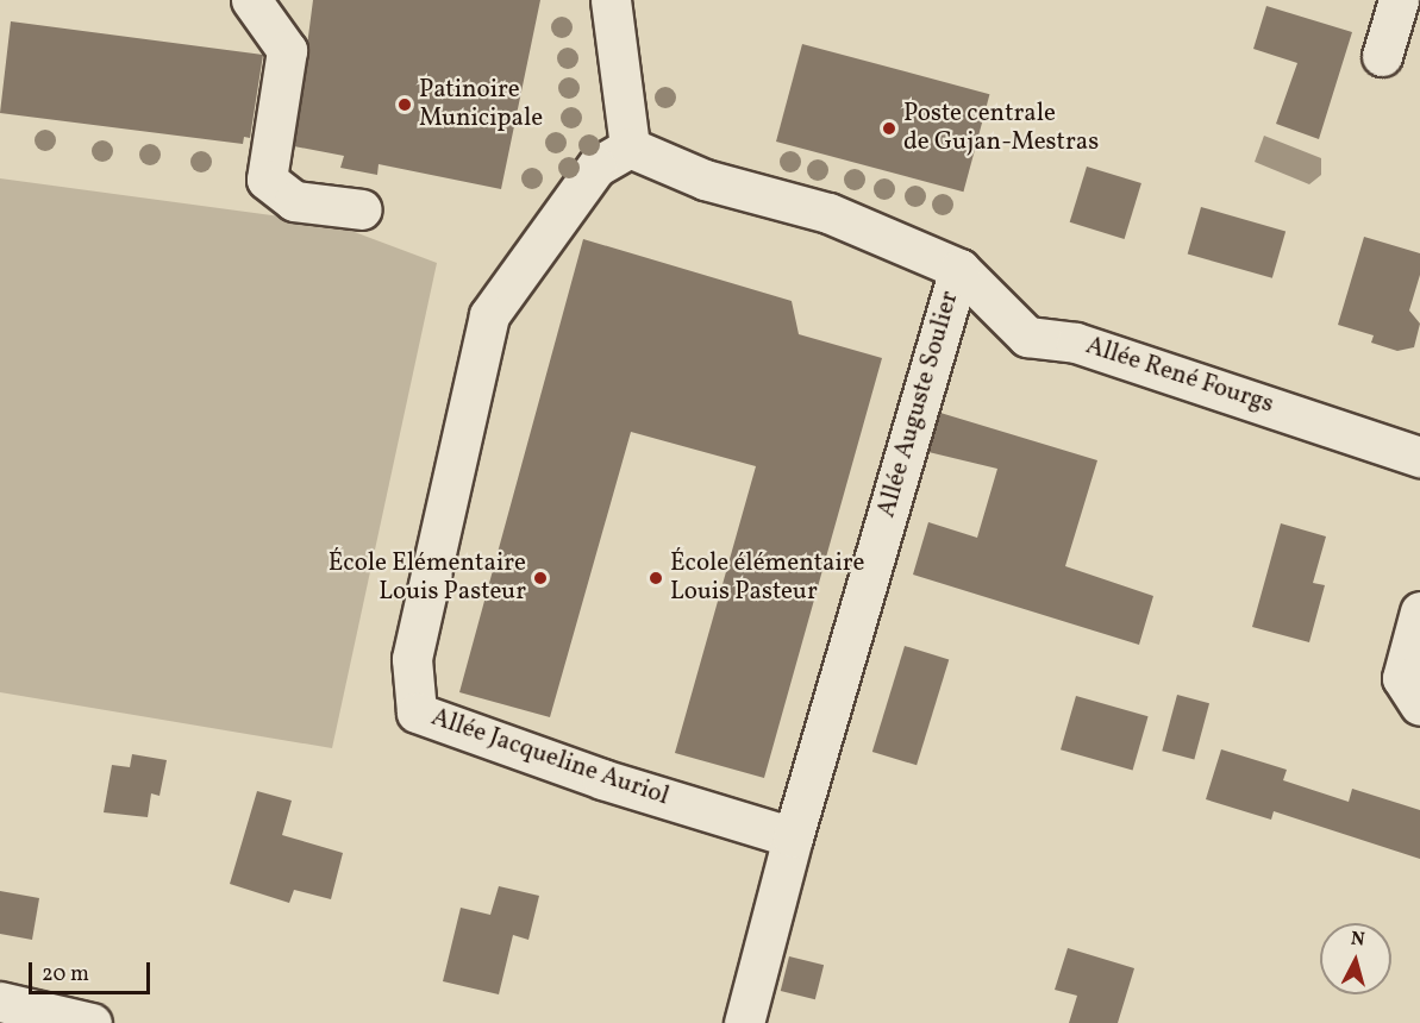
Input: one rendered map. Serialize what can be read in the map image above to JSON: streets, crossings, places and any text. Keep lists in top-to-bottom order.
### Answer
{
  "streets": {
    "street": ["Allée René Fourgs", "Allée Auguste Soulier", "Allée Jacqueline Auriol"]
  },
  "crossings": [
    ["Allée René Fourgs", "Allée Auguste Soulier"],
    ["Allée Auguste Soulier", "Allée Jacqueline Auriol"]
  ],
  "places": [
    "Patinoire Municipale",
    "Poste centrale de Gujan-Mestras",
    "École Elémentaire Louis Pasteur",
    "École élémentaire Louis Pasteur"
  ],
  "scale_bar": "20 m",
  "north": "top"
}
